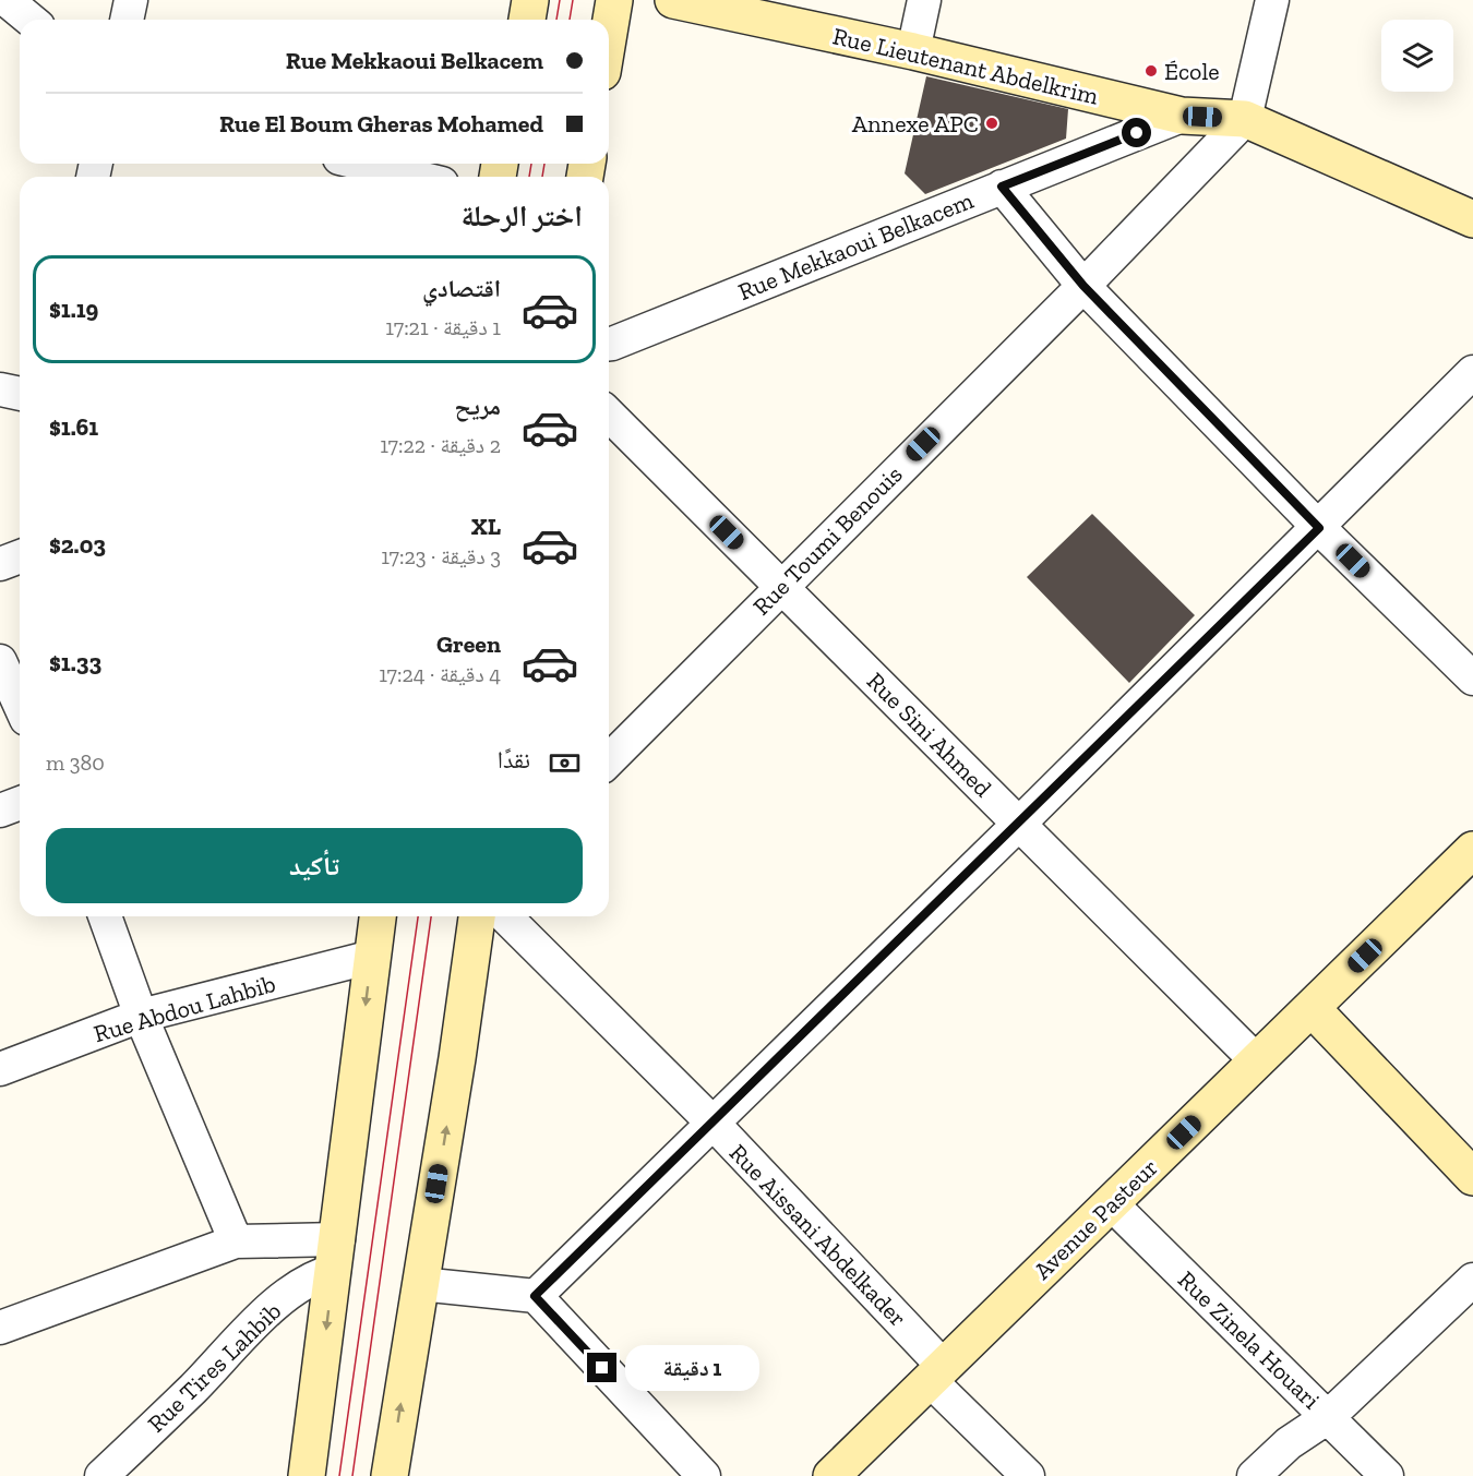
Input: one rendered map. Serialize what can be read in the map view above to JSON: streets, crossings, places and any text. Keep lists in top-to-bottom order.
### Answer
{
  "streets": {
    "street": [
      "Rue Lieutenant Abdelkrim",
      "Rue Mekkaoui Belkacem",
      "Rue Toumi Benouis",
      "Rue Sini Ahmed",
      "Rue Abdou Lahbib",
      "Avenue Pasteur",
      "Rue Aissani Abdelkader",
      "Rue Zinela Houari",
      "Rue Tires Lahbib"
    ]
  },
  "crossings": [
    ["Rue Lieutenant Abdelkrim", "Rue Mekkaoui Belkacem"],
    ["Rue Lieutenant Abdelkrim", "Rue Toumi Benouis"],
    ["Rue Toumi Benouis", "Rue Sini Ahmed"],
    ["Rue Sini Ahmed", "Avenue Pasteur"],
    ["Avenue Pasteur", "Rue Aissani Abdelkader"],
    ["Avenue Pasteur", "Rue Zinela Houari"]
  ],
  "places": ["École", "Annexe APC"],
  "page": {
    "banner": ["Rue Mekkaoui Belkacem", "Rue El Boum Gheras Mohamed"],
    "heading": "اختر الرحلة",
    "list": [
      {
        "name": "اقتصادي",
        "note": "1 دقيقة · 17:21",
        "value": "$1.19"
      },
      {
        "name": "مريح",
        "note": "2 دقيقة · 17:22",
        "value": "$1.61"
      },
      {
        "name": "XL",
        "note": "3 دقيقة · 17:23",
        "value": "$2.03"
      },
      {
        "name": "Green",
        "note": "4 دقيقة · 17:24",
        "value": "$1.33"
      }
    ],
    "pay": ["نقدًا", "380 m"],
    "buttons": "تأكيد",
    "bubble": "1 دقيقة"
  }
}
